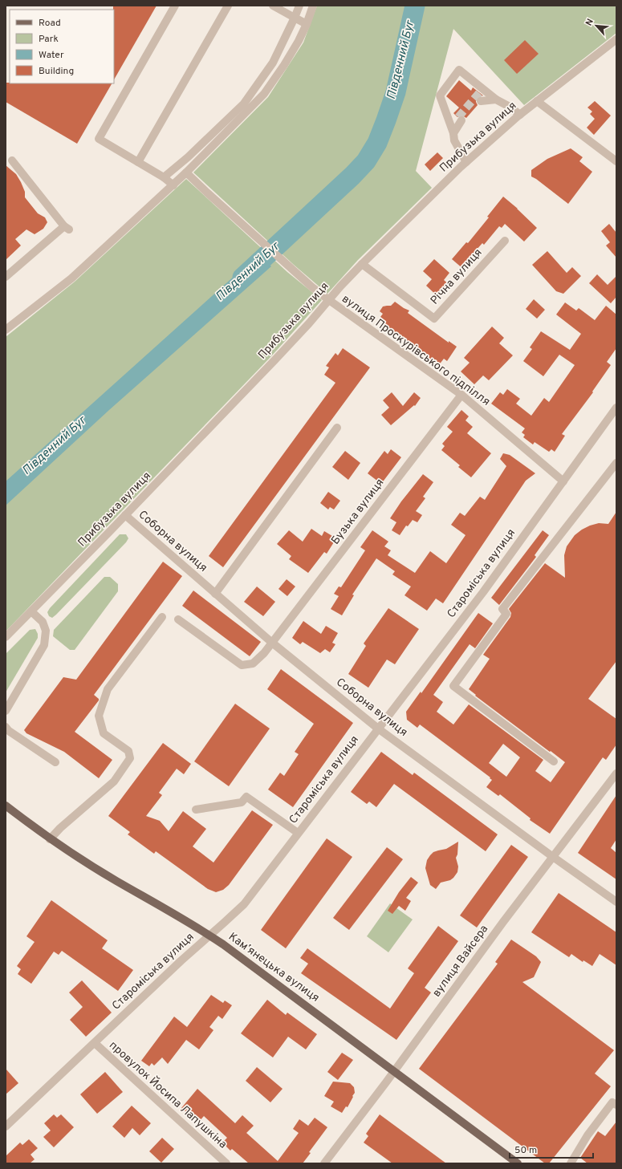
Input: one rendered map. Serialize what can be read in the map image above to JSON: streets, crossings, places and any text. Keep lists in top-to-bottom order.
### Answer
{
  "streets": {
    "main road": ["Камʼянецька вулиця"],
    "street": [
      "Прибузька вулиця",
      "Річна вулиця",
      "вулиця Проскурівського підпілля",
      "Бузька вулиця",
      "Соборна вулиця",
      "Староміська вулиця",
      "вулиця Вайсера",
      "провулок Йосипа Лапушкіна"
    ]
  },
  "crossings": [
    ["Прибузька вулиця", "Річна вулиця"],
    ["Прибузька вулиця", "вулиця Проскурівського підпілля"],
    ["Прибузька вулиця", "Соборна вулиця"],
    ["вулиця Проскурівського підпілля", "Бузька вулиця"],
    ["вулиця Проскурівського підпілля", "Староміська вулиця"],
    ["Бузька вулиця", "Соборна вулиця"],
    ["Соборна вулиця", "Староміська вулиця"],
    ["Соборна вулиця", "вулиця Вайсера"],
    ["Староміська вулиця", "Камʼянецька вулиця"],
    ["Староміська вулиця", "провулок Йосипа Лапушкіна"],
    ["вулиця Вайсера", "Камʼянецька вулиця"]
  ],
  "water": ["Південний Буг"],
  "legend": [
    "Road",
    "Park",
    "Water",
    "Building"
  ],
  "scale_bar": "50 m",
  "north": "top left"
}
